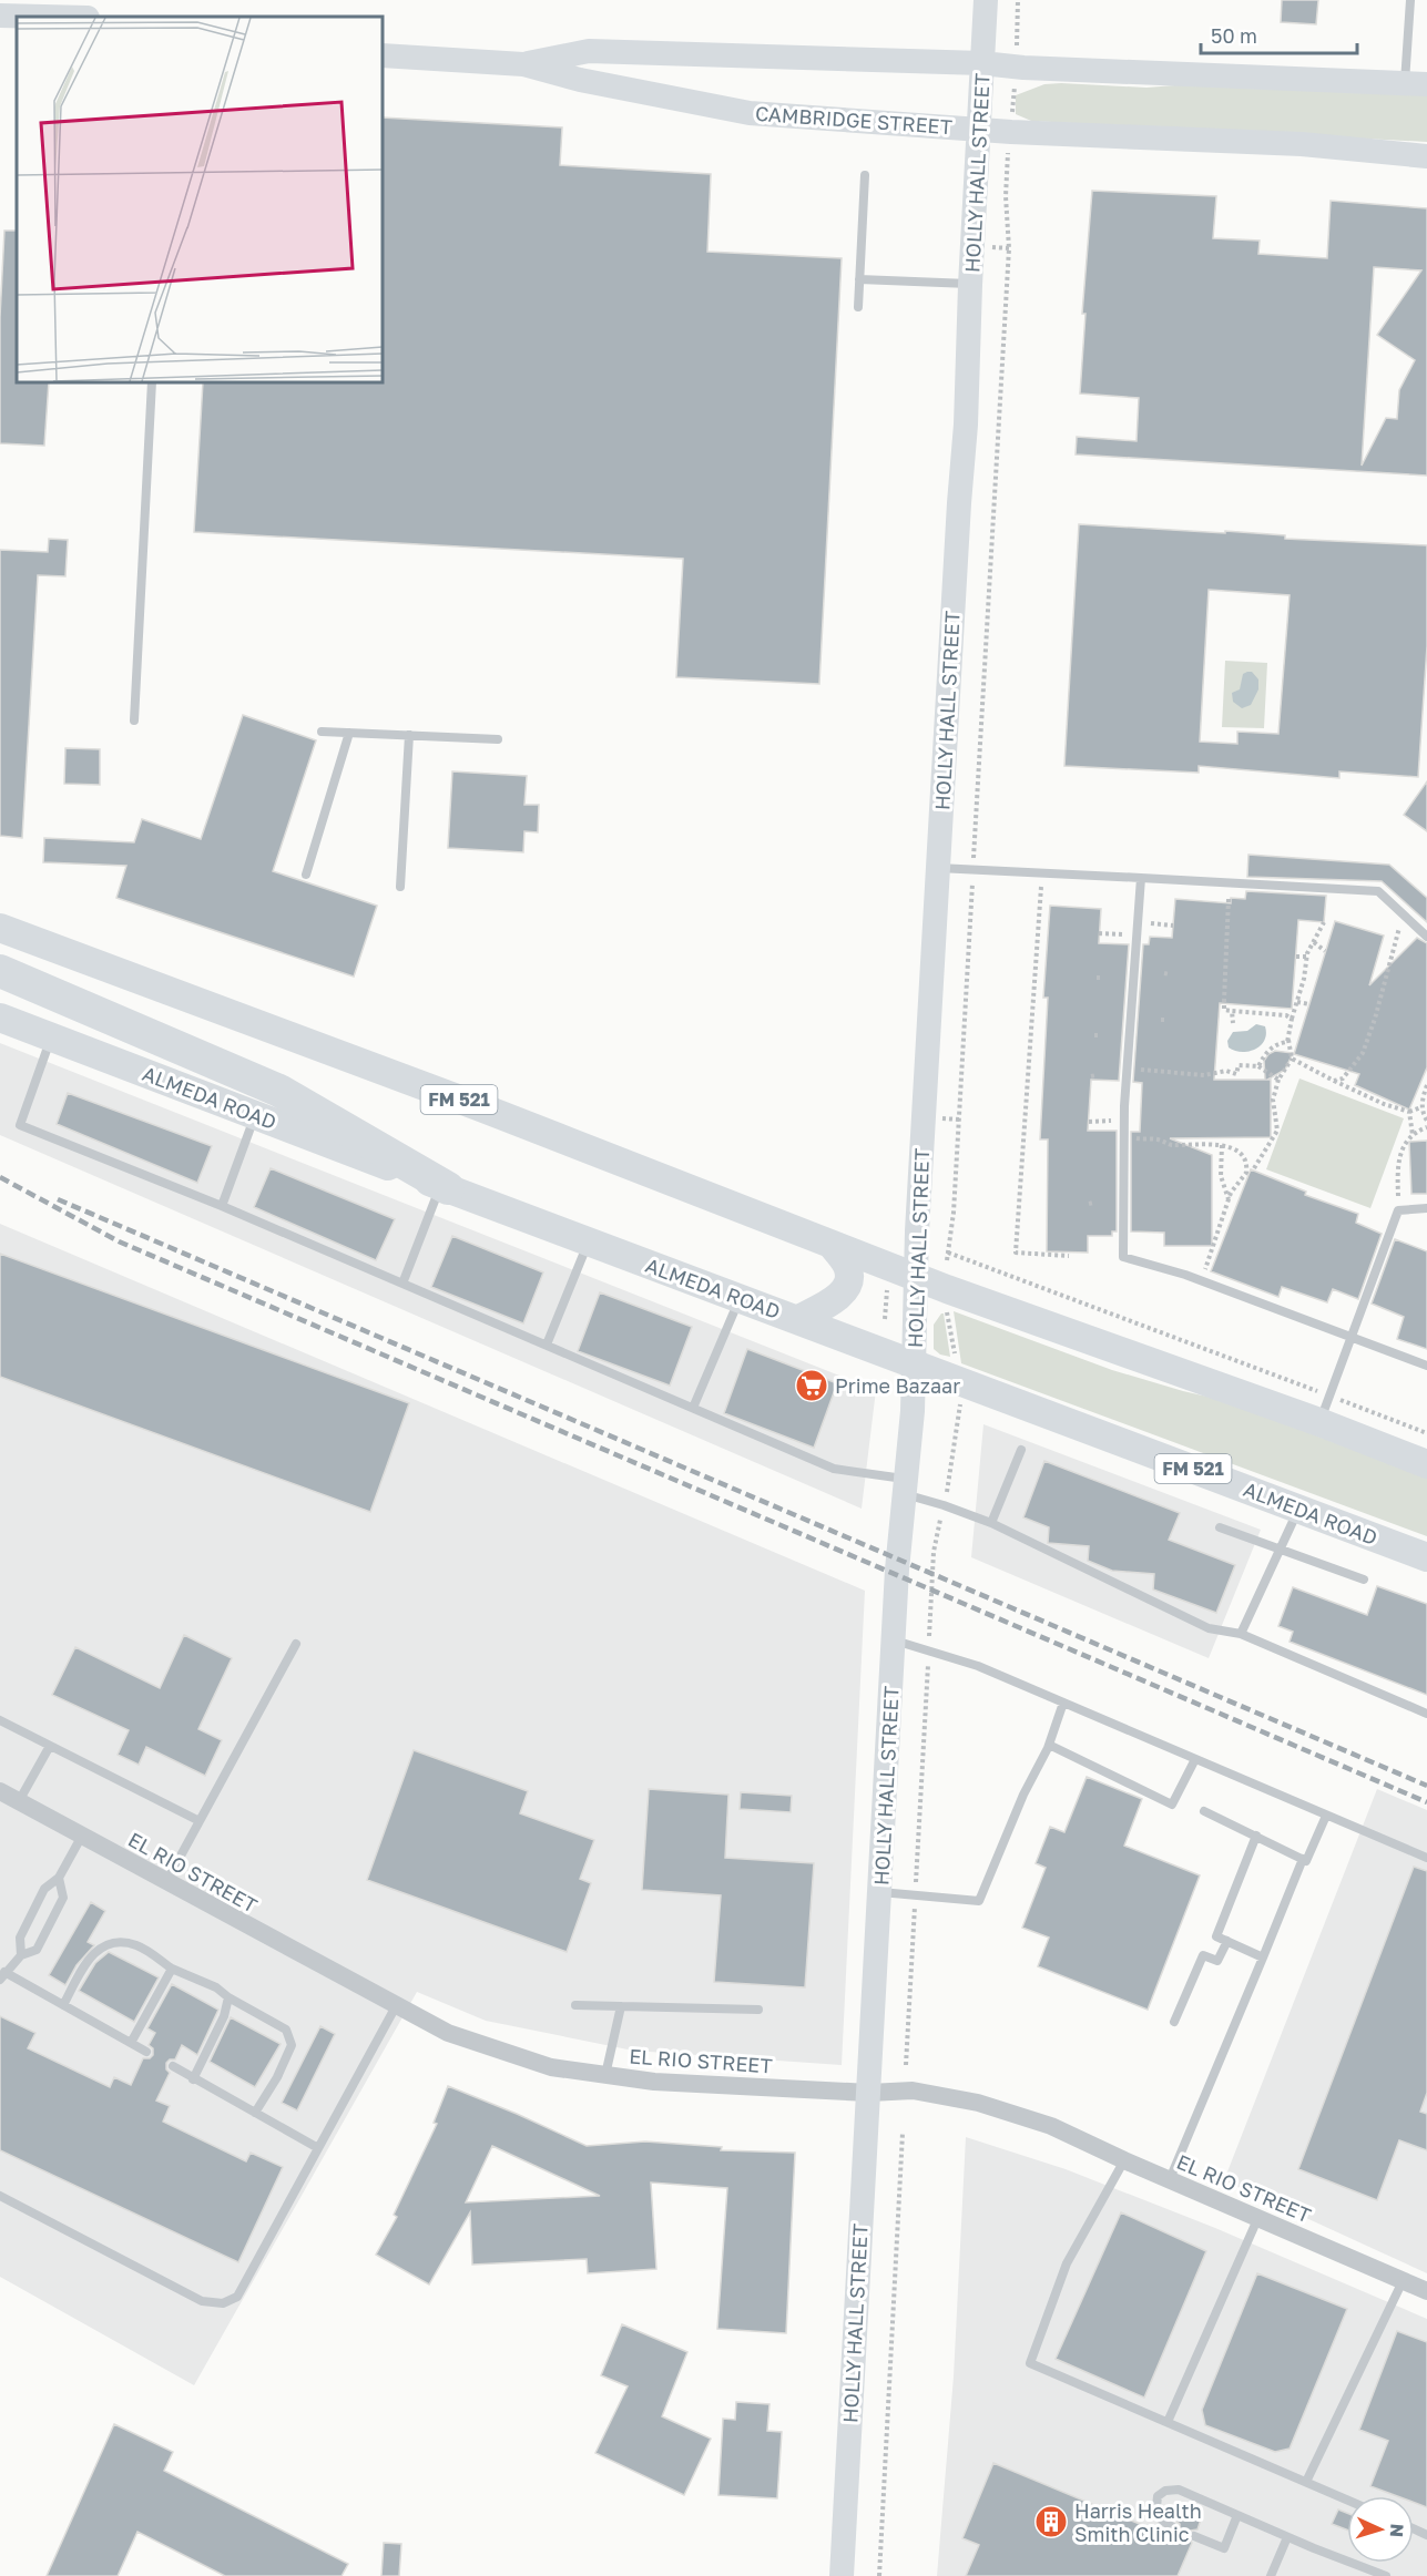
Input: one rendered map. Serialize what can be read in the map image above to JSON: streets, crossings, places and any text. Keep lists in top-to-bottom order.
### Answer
{
  "streets": {
    "main road": ["ALMEDA ROAD", "FM 521"],
    "street": ["CAMBRIDGE STREET", "HOLLY HALL STREET", "EL RIO STREET"]
  },
  "crossings": [
    ["CAMBRIDGE STREET", "HOLLY HALL STREET"],
    ["HOLLY HALL STREET", "ALMEDA ROAD"],
    ["HOLLY HALL STREET", "FM 521"],
    ["HOLLY HALL STREET", "EL RIO STREET"]
  ],
  "places": {
    "supermarket": ["Prime Bazaar"],
    "building": ["Harris Health Smith Clinic"]
  },
  "scale_bar": "50 m",
  "north": "right"
}
